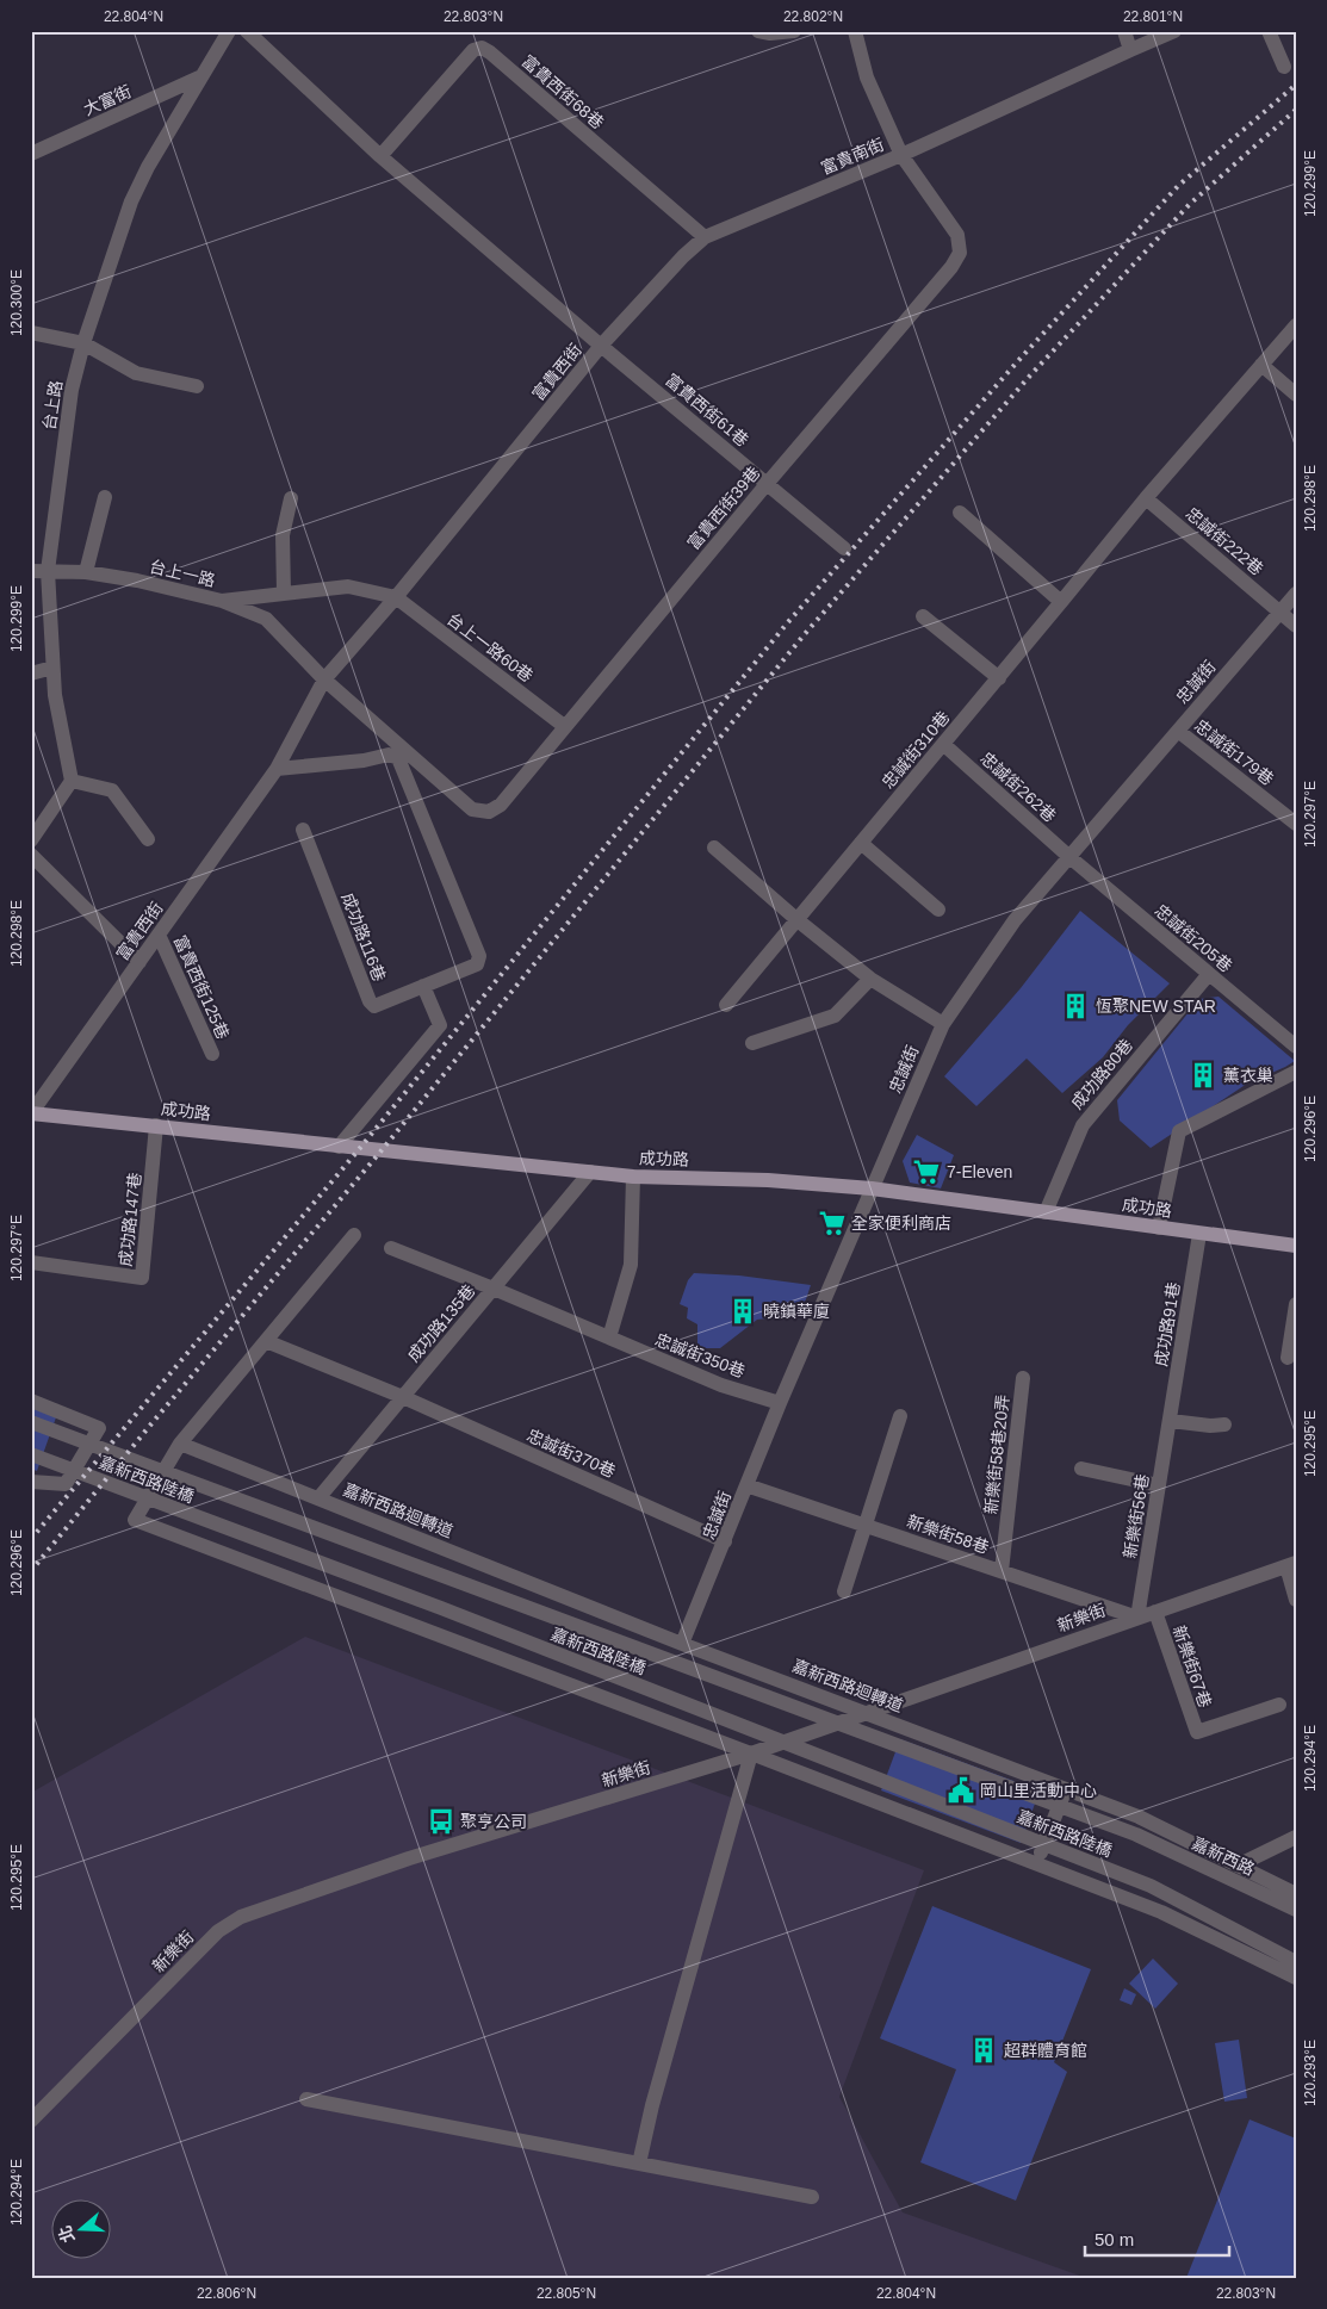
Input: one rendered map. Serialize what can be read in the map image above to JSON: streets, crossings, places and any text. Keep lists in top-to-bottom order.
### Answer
{
  "streets": {
    "main road": ["成功路"],
    "street": [
      "富貴西街68巷",
      "大富街",
      "富貴南街",
      "富貴西街",
      "台上路",
      "富貴西街61巷",
      "富貴西街39巷",
      "忠誠街222巷",
      "台上一路",
      "台上一路60巷",
      "忠誠街",
      "忠誠街310巷",
      "忠誠街179巷",
      "忠誠街262巷",
      "成功路116巷",
      "忠誠街205巷",
      "富貴西街125巷",
      "成功路80巷",
      "成功路147巷",
      "成功路135巷",
      "成功路91巷",
      "忠誠街350巷",
      "忠誠街370巷",
      "新樂街58巷20弄",
      "嘉新西路陸橋",
      "嘉新西路迴轉道",
      "新樂街56巷",
      "新樂街58巷",
      "新樂街",
      "新樂街67巷",
      "嘉新西路"
    ]
  },
  "crossings": [
    ["富貴西街68巷", "富貴南街"],
    ["富貴西街68巷", "富貴西街"],
    ["大富街", "台上路"],
    ["富貴南街", "富貴西街"],
    ["富貴南街", "富貴西街61巷"],
    ["富貴南街", "富貴西街39巷"],
    ["富貴西街", "富貴西街61巷"],
    ["富貴西街", "富貴西街39巷"],
    ["富貴西街", "台上一路"],
    ["富貴西街", "台上一路60巷"],
    ["富貴西街", "富貴西街125巷"],
    ["富貴西街", "成功路"],
    ["台上路", "台上一路"],
    ["富貴西街61巷", "富貴西街39巷"],
    ["富貴西街39巷", "台上一路"],
    ["富貴西街39巷", "台上一路60巷"],
    ["忠誠街222巷", "忠誠街"],
    ["忠誠街222巷", "忠誠街310巷"],
    ["台上一路", "台上一路60巷"],
    ["忠誠街", "忠誠街179巷"],
    ["忠誠街", "忠誠街262巷"],
    ["忠誠街", "忠誠街205巷"],
    ["忠誠街", "成功路"],
    ["忠誠街", "忠誠街350巷"],
    ["忠誠街", "忠誠街370巷"],
    ["忠誠街", "嘉新西路迴轉道"],
    ["忠誠街", "新樂街58巷"],
    ["忠誠街310巷", "忠誠街262巷"],
    ["忠誠街262巷", "忠誠街205巷"],
    ["忠誠街205巷", "成功路80巷"],
    ["成功路80巷", "成功路"],
    ["成功路", "成功路147巷"],
    ["成功路", "成功路135巷"],
    ["成功路", "成功路91巷"],
    ["成功路135巷", "忠誠街350巷"],
    ["成功路135巷", "忠誠街370巷"],
    ["成功路135巷", "嘉新西路迴轉道"],
    ["成功路91巷", "新樂街56巷"],
    ["新樂街58巷20弄", "新樂街58巷"],
    ["嘉新西路陸橋", "嘉新西路"],
    ["嘉新西路迴轉道", "新樂街"],
    ["新樂街56巷", "新樂街58巷"],
    ["新樂街56巷", "新樂街"],
    ["新樂街58巷", "新樂街"],
    ["新樂街", "新樂街67巷"]
  ],
  "places": {
    "building": [
      "恆聚NEW STAR",
      "薰衣巢",
      "曉鎮華廈",
      "超群體育館"
    ],
    "supermarket": ["7-Eleven", "全家便利商店"],
    "public building": ["岡山里活動中心"],
    "bus stop": ["聚亨公司"]
  },
  "scale_bar": "50 m",
  "north": "left",
  "coordinates": [
    "22.804°N",
    "22.803°N",
    "22.802°N",
    "22.801°N",
    "120.299°E",
    "120.300°E",
    "120.298°E",
    "120.297°E",
    "120.296°E",
    "120.295°E",
    "120.294°E",
    "120.293°E",
    "22.806°N",
    "22.805°N"
  ]
}
